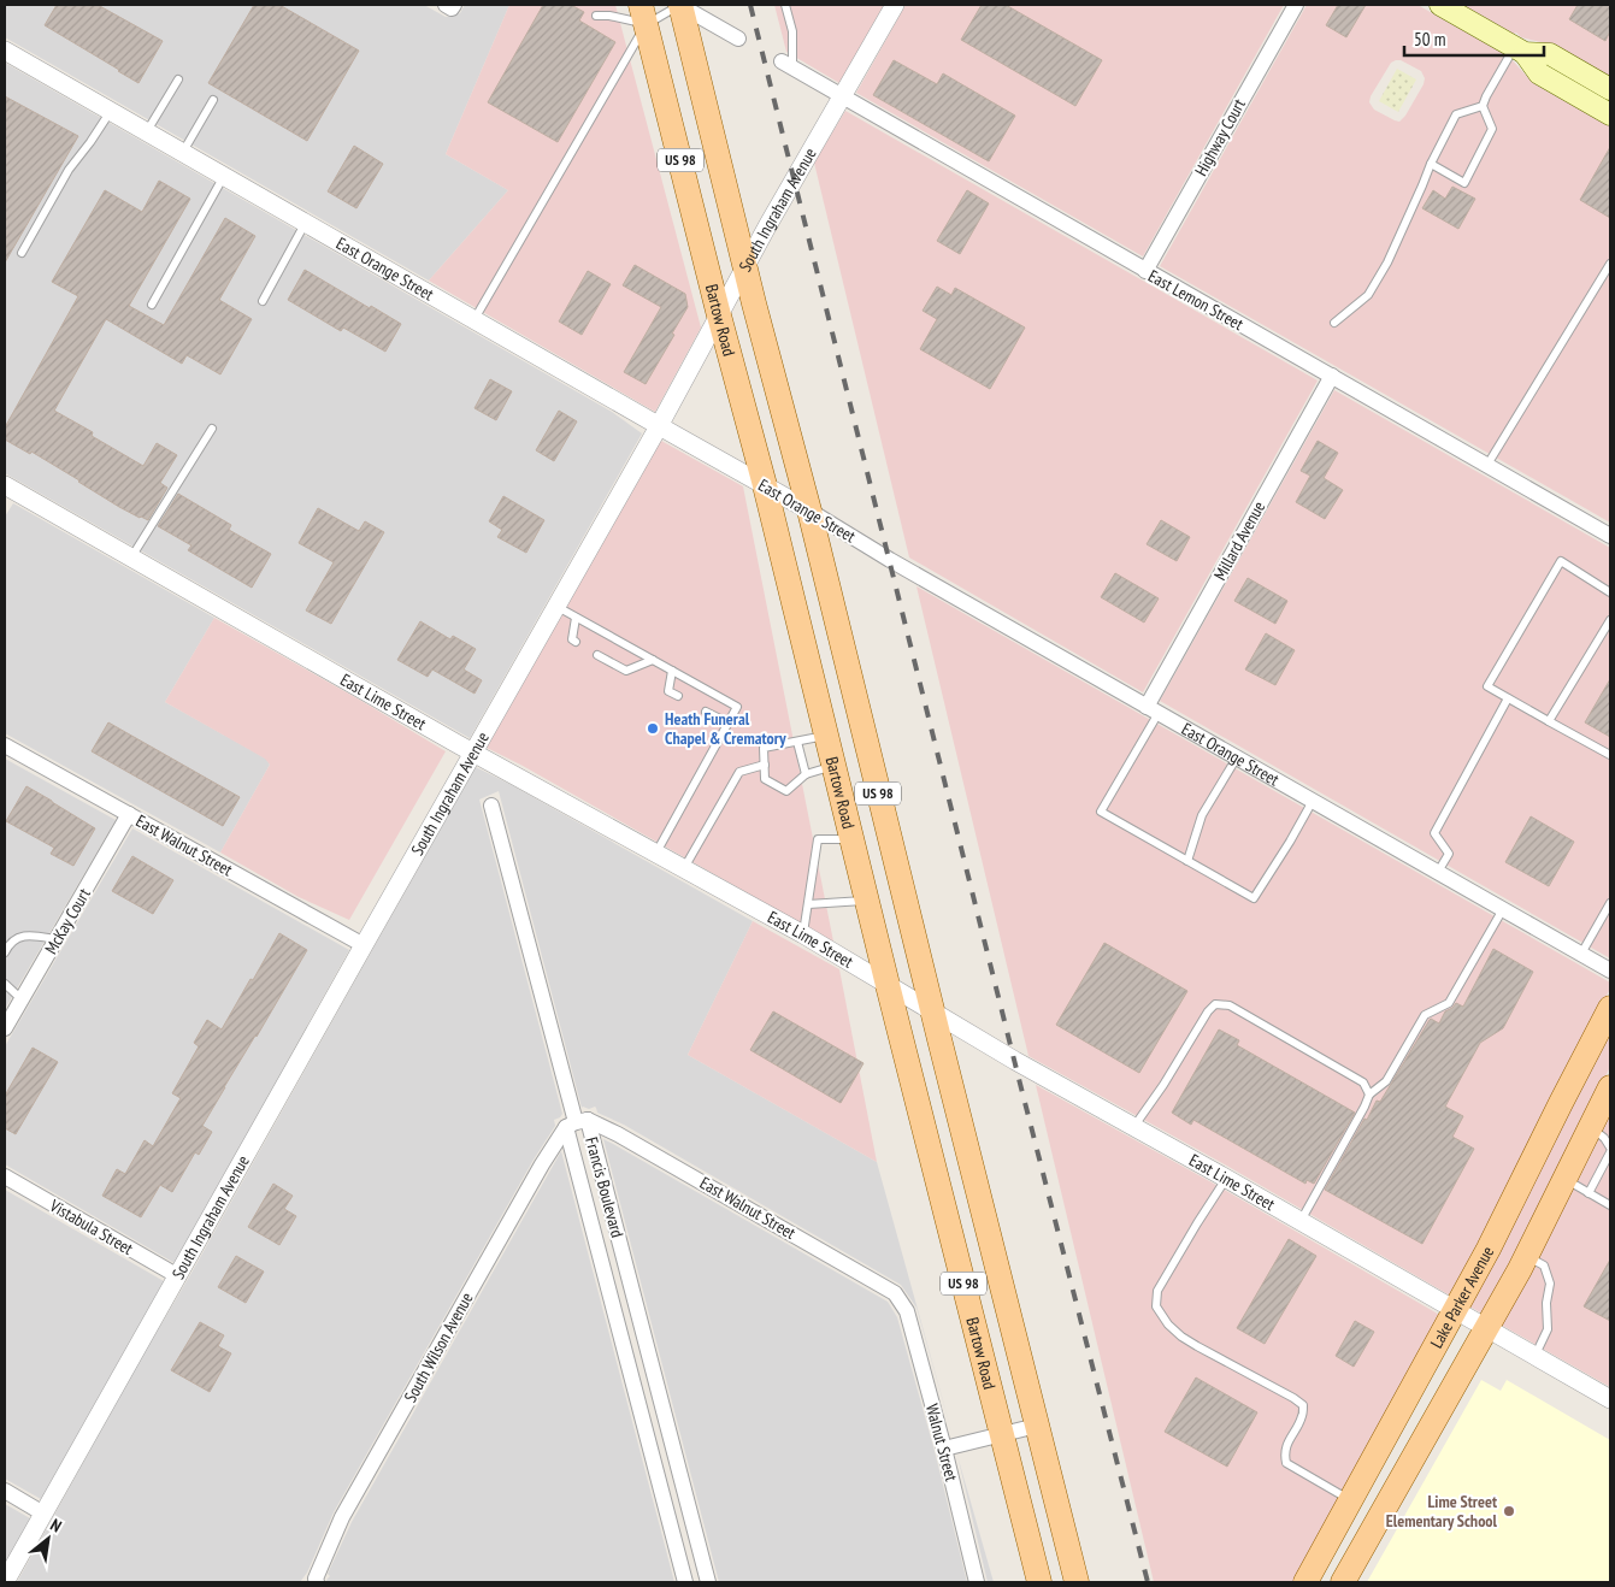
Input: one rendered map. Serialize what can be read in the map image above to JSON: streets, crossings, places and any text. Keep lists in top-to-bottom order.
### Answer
{
  "streets": {
    "main road": ["US 98", "Bartow Road", "Lake Parker Avenue"],
    "street": [
      "Highway Court",
      "South Ingraham Avenue",
      "East Orange Street",
      "East Lemon Street",
      "Millard Avenue",
      "East Lime Street",
      "East Walnut Street",
      "McKay Court",
      "Francis Boulevard",
      "Vistabula Street",
      "South Wilson Avenue",
      "Walnut Street"
    ]
  },
  "crossings": [
    ["Highway Court", "East Lemon Street"],
    ["US 98", "South Ingraham Avenue"],
    ["US 98", "East Orange Street"],
    ["US 98", "East Lime Street"],
    ["South Ingraham Avenue", "East Orange Street"],
    ["South Ingraham Avenue", "East Lemon Street"],
    ["South Ingraham Avenue", "Bartow Road"],
    ["South Ingraham Avenue", "East Lime Street"],
    ["South Ingraham Avenue", "East Walnut Street"],
    ["South Ingraham Avenue", "Vistabula Street"],
    ["East Orange Street", "Bartow Road"],
    ["East Orange Street", "Millard Avenue"],
    ["East Lemon Street", "Millard Avenue"],
    ["Bartow Road", "East Lime Street"],
    ["East Lime Street", "Lake Parker Avenue"],
    ["East Walnut Street", "McKay Court"],
    ["East Walnut Street", "Francis Boulevard"],
    ["East Walnut Street", "South Wilson Avenue"],
    ["East Walnut Street", "Walnut Street"],
    ["Francis Boulevard", "South Wilson Avenue"]
  ],
  "places": ["Heath Funeral Chapel & Crematory", "Lime Street Elementary School"],
  "scale_bar": "50 m",
  "north": "top right"
}
